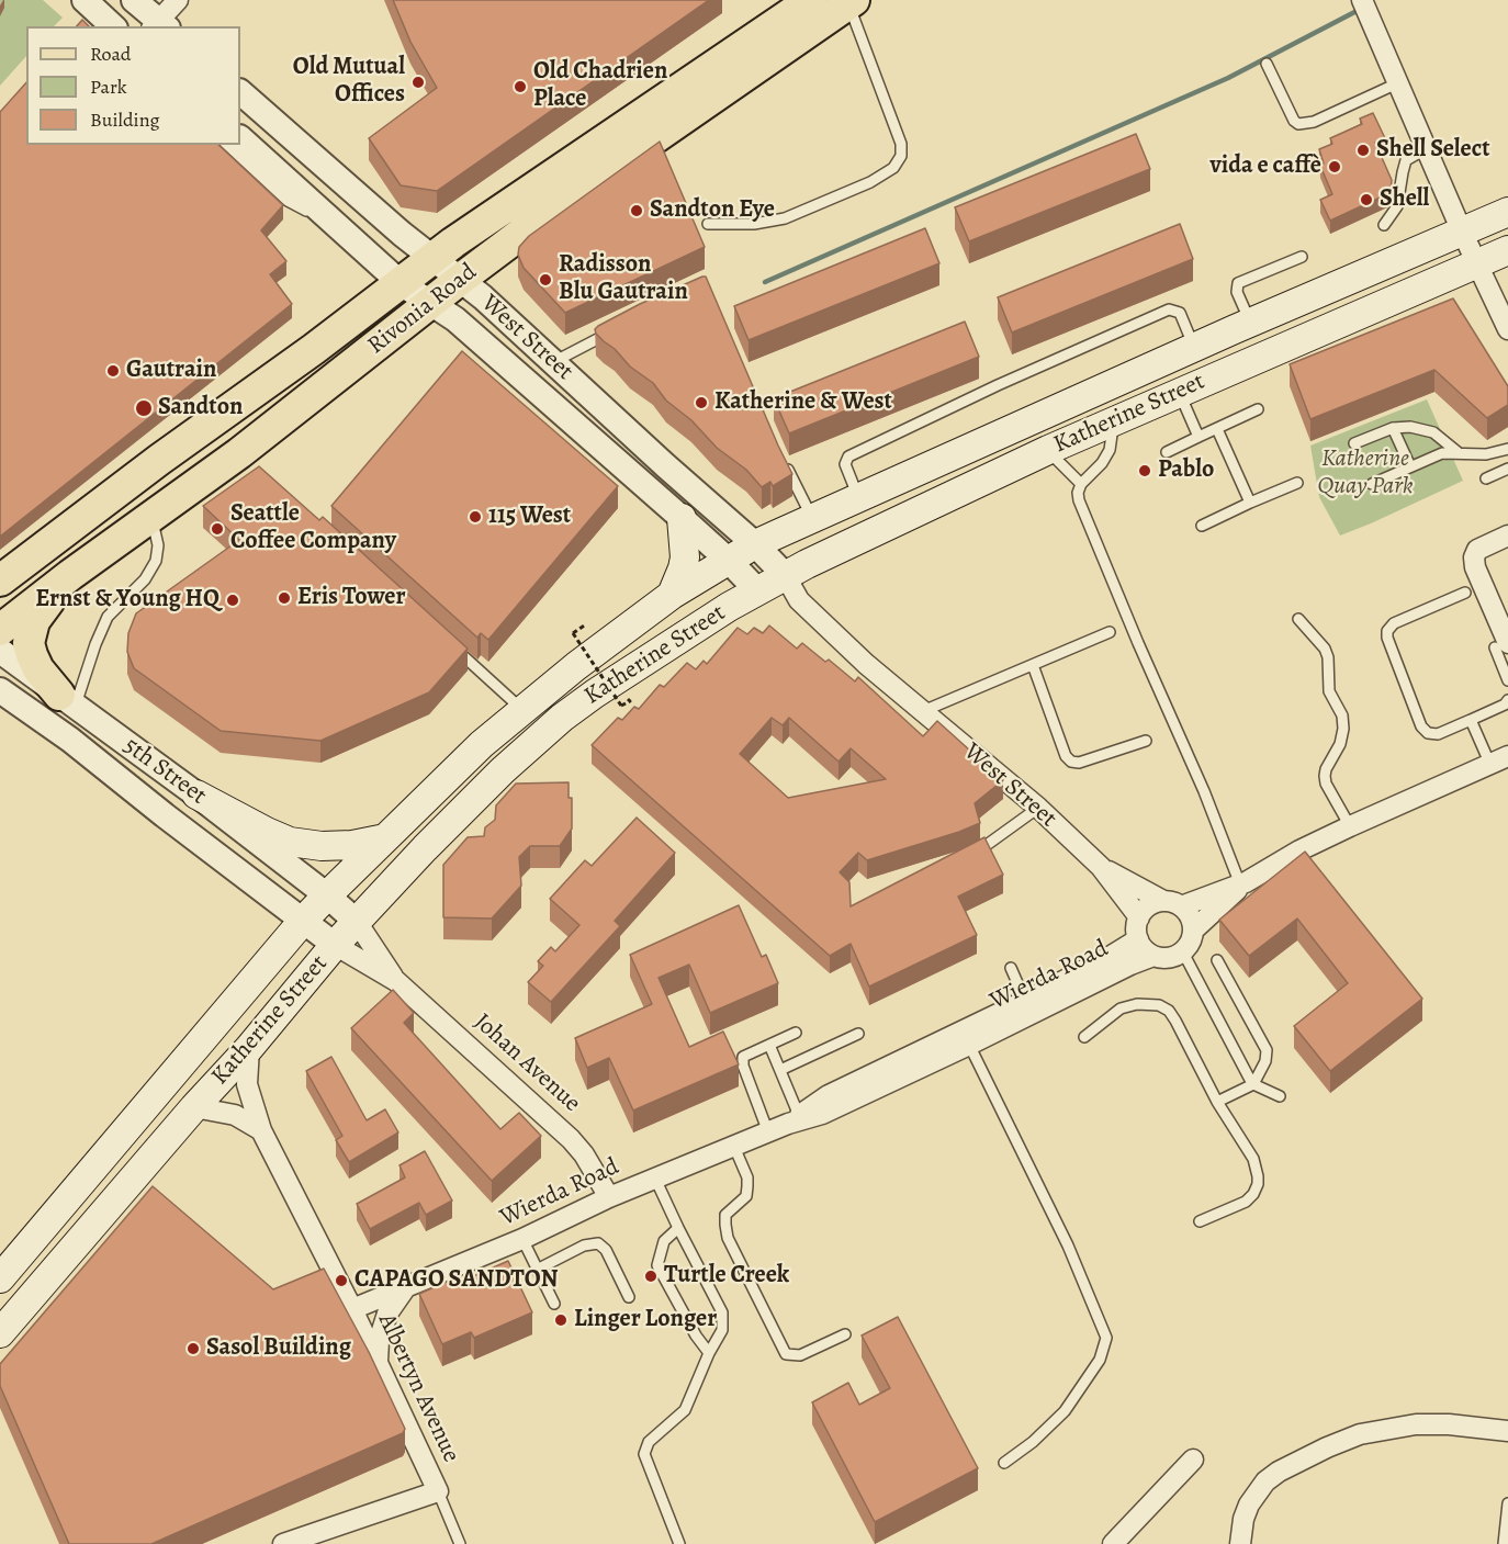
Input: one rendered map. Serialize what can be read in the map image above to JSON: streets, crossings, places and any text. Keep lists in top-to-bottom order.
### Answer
{
  "streets": {
    "main road": ["Rivonia Road", "Katherine Street"],
    "street": [
      "West Street",
      "5th Street",
      "Wierda Road",
      "Johan Avenue",
      "Albertyn Avenue"
    ]
  },
  "crossings": [
    ["Rivonia Road", "West Street"],
    ["West Street", "Katherine Street"],
    ["West Street", "Wierda Road"],
    ["Katherine Street", "5th Street"],
    ["Katherine Street", "Johan Avenue"],
    ["Katherine Street", "Albertyn Avenue"],
    ["5th Street", "Johan Avenue"],
    ["Wierda Road", "Johan Avenue"],
    ["Wierda Road", "Albertyn Avenue"]
  ],
  "parks": ["Katherine Quay Park"],
  "places": [
    "Old Mutual Offices",
    "Old Chadrien Place",
    "Shell Select",
    "vida e caffè",
    "Shell",
    "Sandton Eye",
    "Radisson Blu Gautrain",
    "Gautrain",
    "Katherine & West",
    "Sandton",
    "Pablo",
    "115 West",
    "Seattle Coffee Company",
    "Eris Tower",
    "Ernst & Young HQ",
    "Turtle Creek",
    "CAPAGO SANDTON",
    "Linger Longer",
    "Sasol Building"
  ],
  "legend": ["Road", "Park", "Building"]
}
